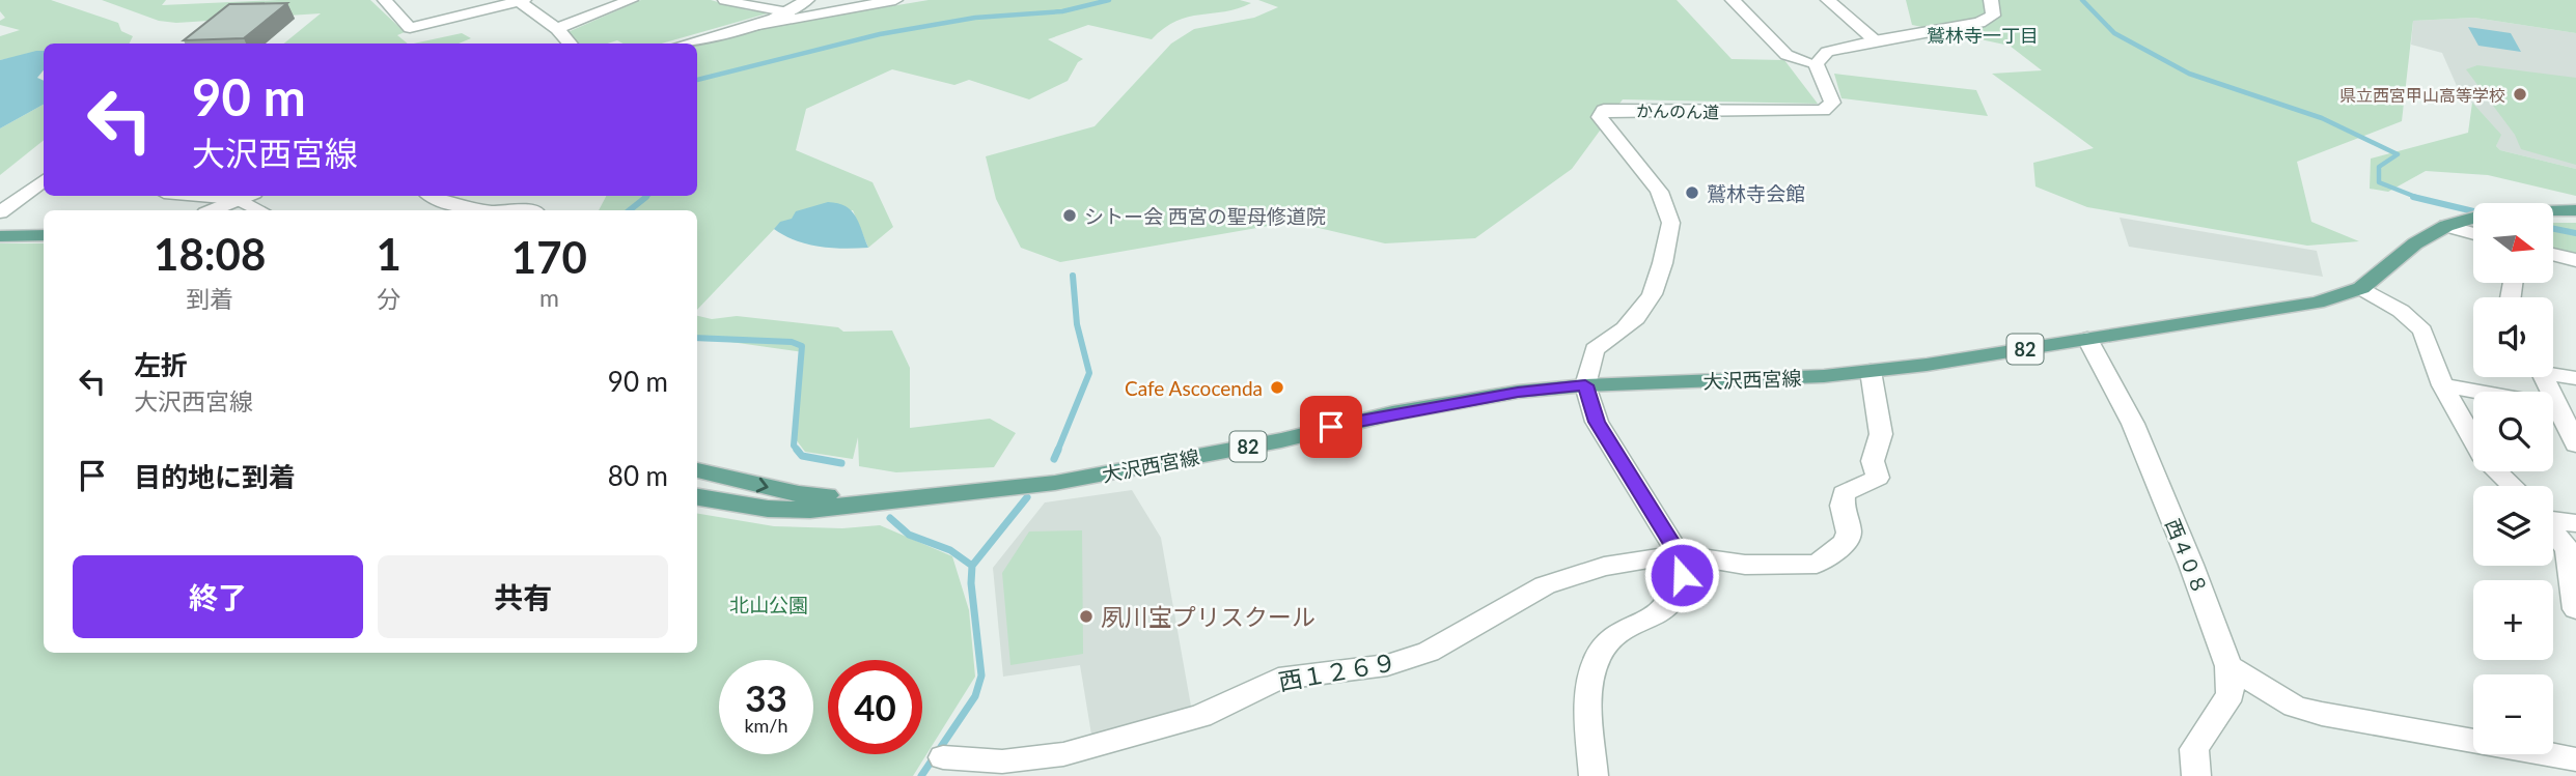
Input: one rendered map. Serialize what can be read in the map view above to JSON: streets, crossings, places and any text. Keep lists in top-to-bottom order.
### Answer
{
  "streets": {
    "main road": ["82", "大沢西宮線"],
    "street": ["かんのん道", "西４０８", "西１２６９"]
  },
  "crossings": [
    ["かんのん道", "大沢西宮線"],
    ["大沢西宮線", "西４０８"],
    ["大沢西宮線", "西１２６９"]
  ],
  "districts": ["鷲林寺一丁目"],
  "parks": ["北山公園"],
  "places": [
    "県立西宮甲山高等学校",
    "鷲林寺会館",
    "シトー会 西宮の聖母修道院",
    "Cafe Ascocenda",
    "夙川宝プリスクール"
  ],
  "north": "right",
  "page": {
    "turn": ["90 m", "大沢西宮線"],
    "map_buttons": ["+", "−"],
    "eta": [
      "18:08",
      "到着",
      "1",
      "分",
      "170",
      "m"
    ],
    "list": [
      {
        "name": "左折",
        "note": "大沢西宮線",
        "value": "90 m"
      },
      {
        "name": "目的地に到着",
        "value": "80 m"
      }
    ],
    "buttons": ["終了", "共有"],
    "speed": "33 km/h",
    "limit": "40"
  }
}
